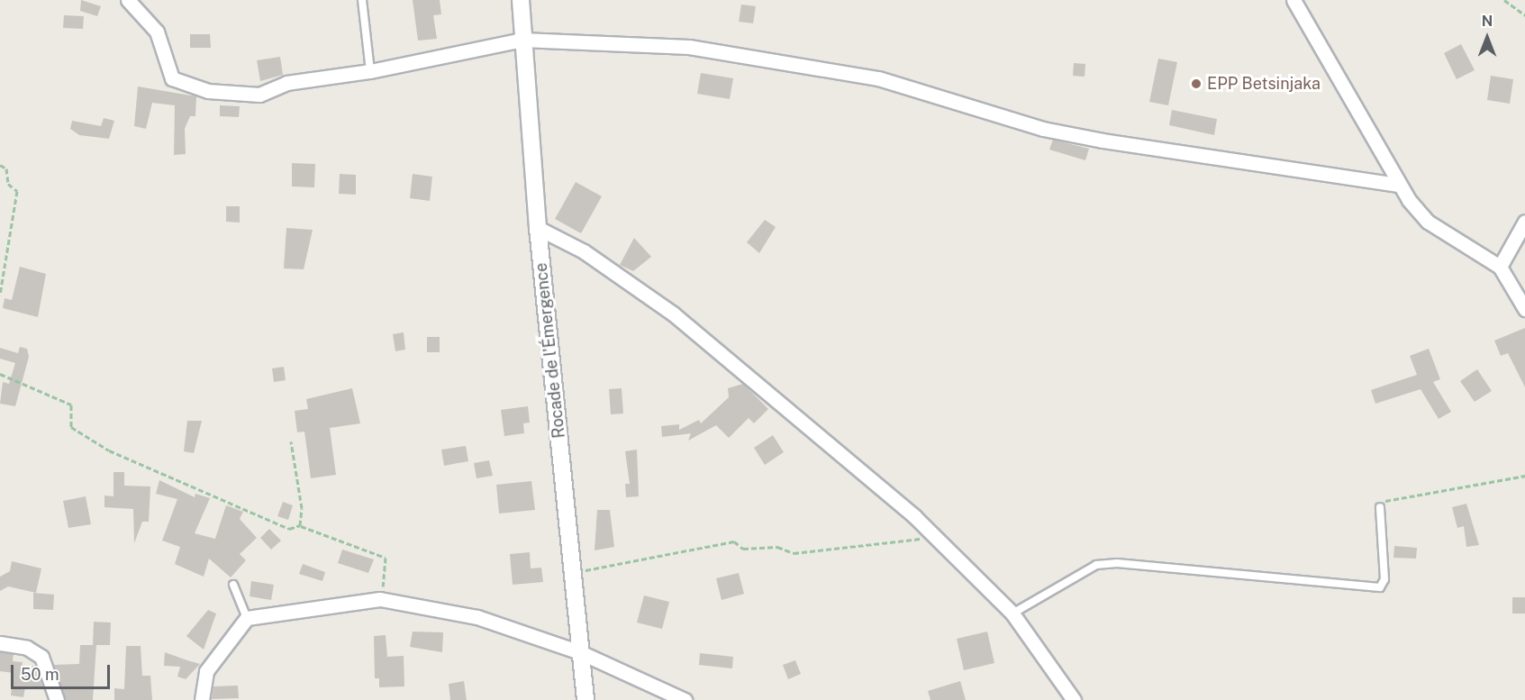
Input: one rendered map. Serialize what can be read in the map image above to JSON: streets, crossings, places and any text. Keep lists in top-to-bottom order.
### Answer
{
  "streets": {
    "street": ["Rocade de l'Émergence"]
  },
  "places": ["EPP Betsinjaka"],
  "scale_bar": "50 m",
  "north": "top"
}
